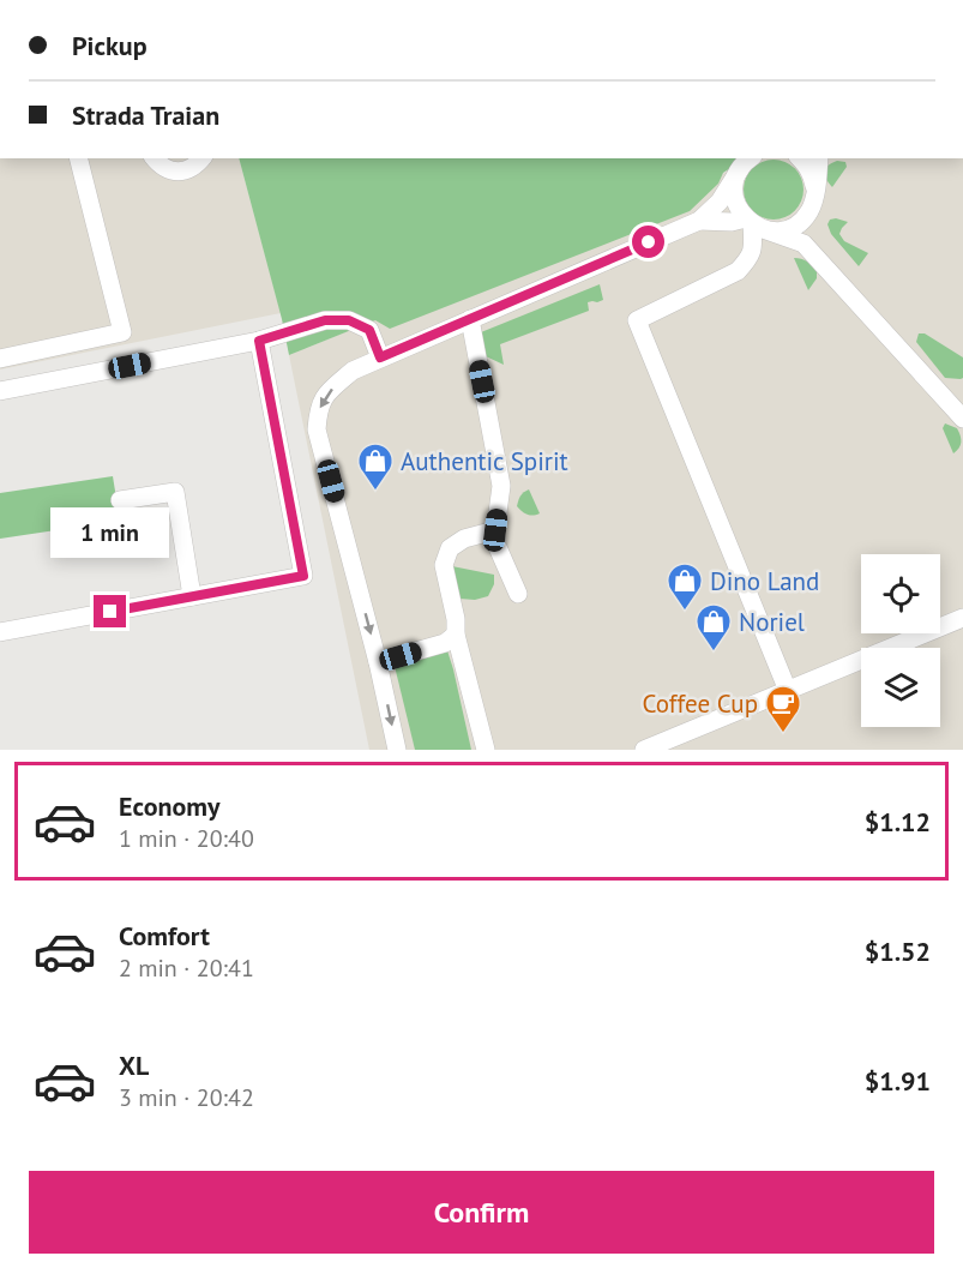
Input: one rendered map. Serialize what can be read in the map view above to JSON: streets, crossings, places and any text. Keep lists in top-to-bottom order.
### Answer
{
  "places": {
    "shop": ["Authentic Spirit", "Dino Land", "Noriel"],
    "cafe": ["Coffee Cup"]
  },
  "page": {
    "banner": ["Pickup", "Strada Traian"],
    "bubble": "1 min",
    "list": [
      {
        "name": "Economy",
        "note": "1 min · 20:40",
        "value": "$1.12"
      },
      {
        "name": "Comfort",
        "note": "2 min · 20:41",
        "value": "$1.52"
      },
      {
        "name": "XL",
        "note": "3 min · 20:42",
        "value": "$1.91"
      }
    ],
    "buttons": "Confirm"
  }
}
